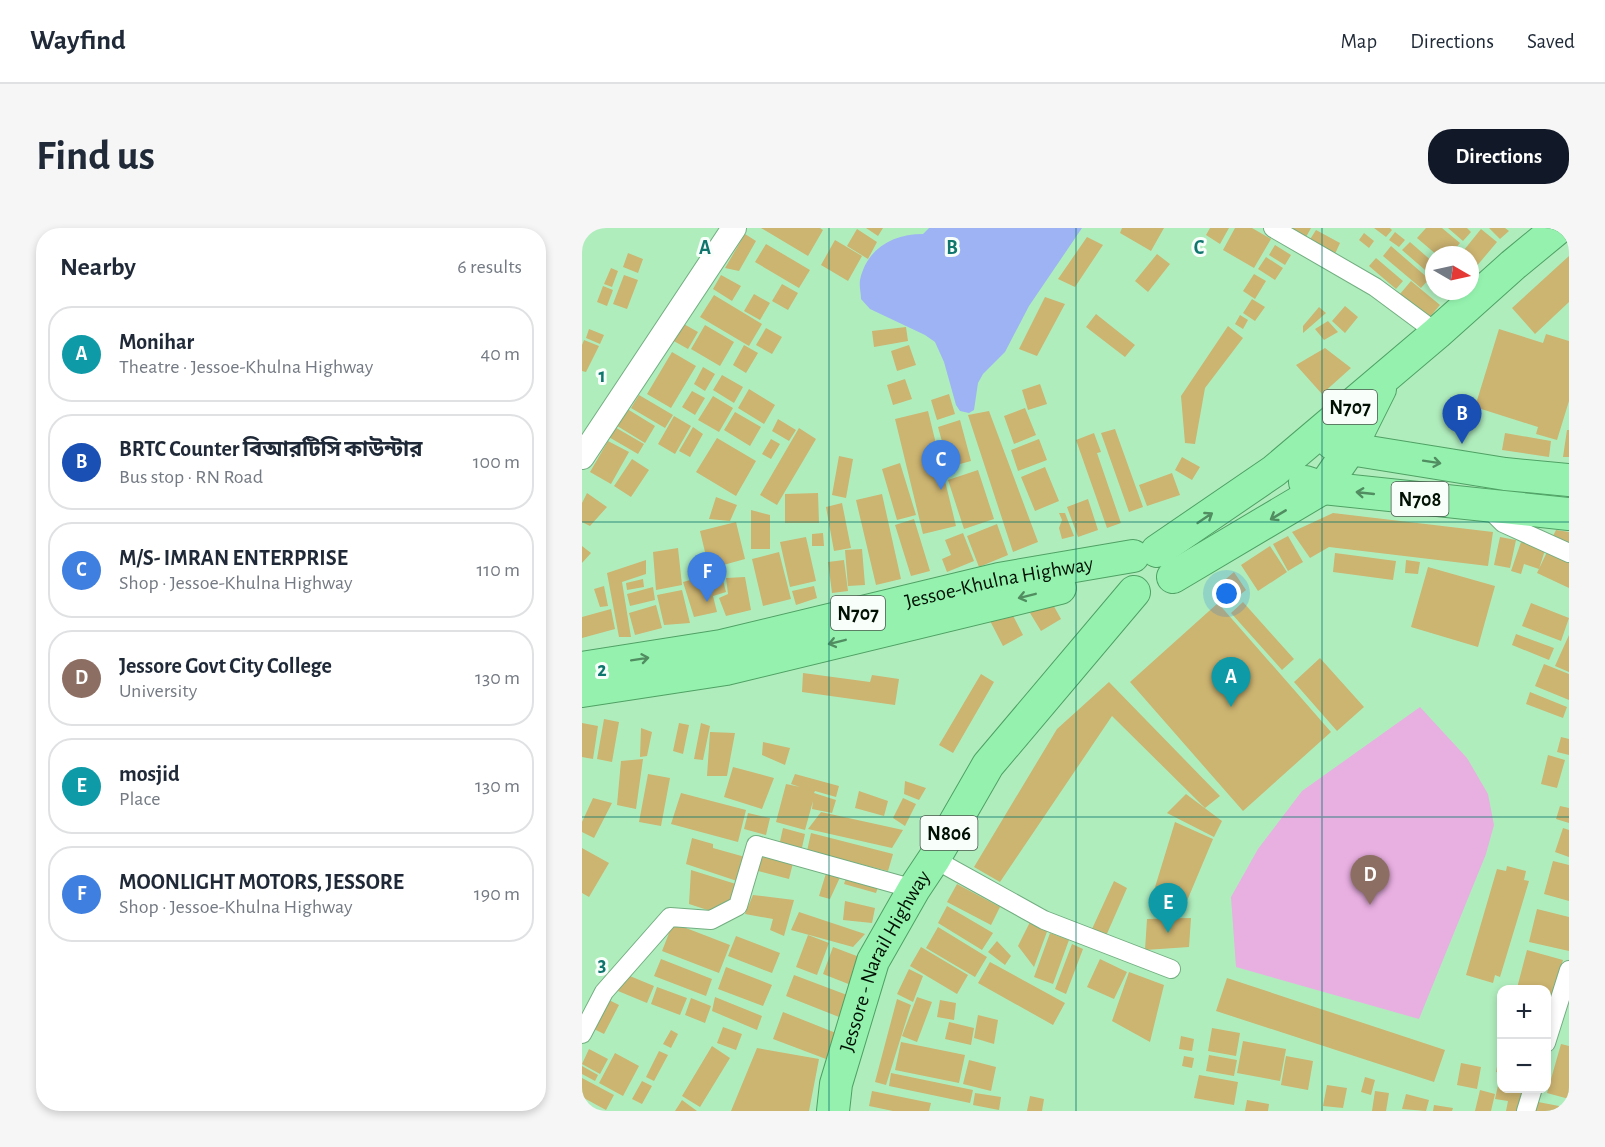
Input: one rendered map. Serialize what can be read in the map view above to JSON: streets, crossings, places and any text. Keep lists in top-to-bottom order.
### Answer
{
  "streets": {
    "highway": [
      "N707",
      "N708",
      "Jessoe-Khulna Highway",
      "N806",
      "Jessore - Narail Highway"
    ]
  },
  "crossings": [
    ["N707", "N708"],
    ["N707", "Jessoe-Khulna Highway"],
    ["N707", "Jessore - Narail Highway"],
    ["N708", "Jessoe-Khulna Highway"],
    ["Jessoe-Khulna Highway", "Jessore - Narail Highway"]
  ],
  "north": "right",
  "page": {
    "header": "Wayfind",
    "nav": ["Map", "Directions", "Saved"],
    "buttons": "Directions",
    "title": "Find us",
    "heading": ["Nearby", "6 results"],
    "list": [
      {
        "mark": "A",
        "name": "Monihar",
        "note": "Theatre · Jessoe-Khulna Highway",
        "value": "40 m"
      },
      {
        "mark": "B",
        "name": "BRTC Counter বিআরটিসি কাউন্টার",
        "note": "Bus stop · RN Road",
        "value": "100 m"
      },
      {
        "mark": "C",
        "name": "M/S- IMRAN ENTERPRISE",
        "note": "Shop · Jessoe-Khulna Highway",
        "value": "110 m"
      },
      {
        "mark": "D",
        "name": "Jessore Govt City College",
        "note": "University",
        "value": "130 m"
      },
      {
        "mark": "E",
        "name": "mosjid",
        "note": "Place",
        "value": "130 m"
      },
      {
        "mark": "F",
        "name": "MOONLIGHT MOTORS, JESSORE",
        "note": "Shop · Jessoe-Khulna Highway",
        "value": "190 m"
      }
    ],
    "pins": [
      "B",
      "C",
      "F",
      "A",
      "D",
      "E"
    ],
    "map_buttons": ["+", "−"]
  },
  "grid": {
    "columns": ["A", "B", "C"],
    "rows": ["1", "2", "3"]
  }
}
